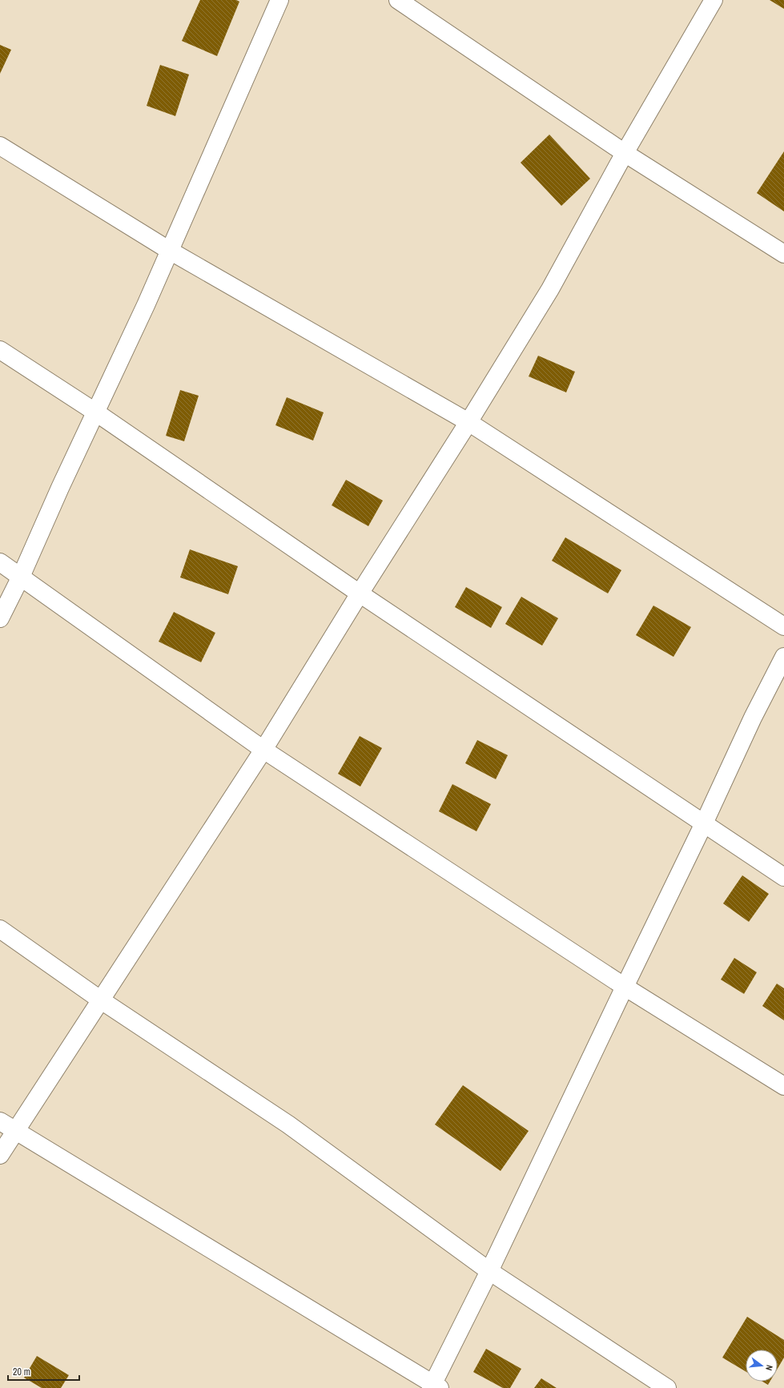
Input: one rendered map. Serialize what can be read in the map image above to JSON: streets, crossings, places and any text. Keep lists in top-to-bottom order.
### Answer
{
  "scale_bar": "20 m",
  "north": "right"
}
